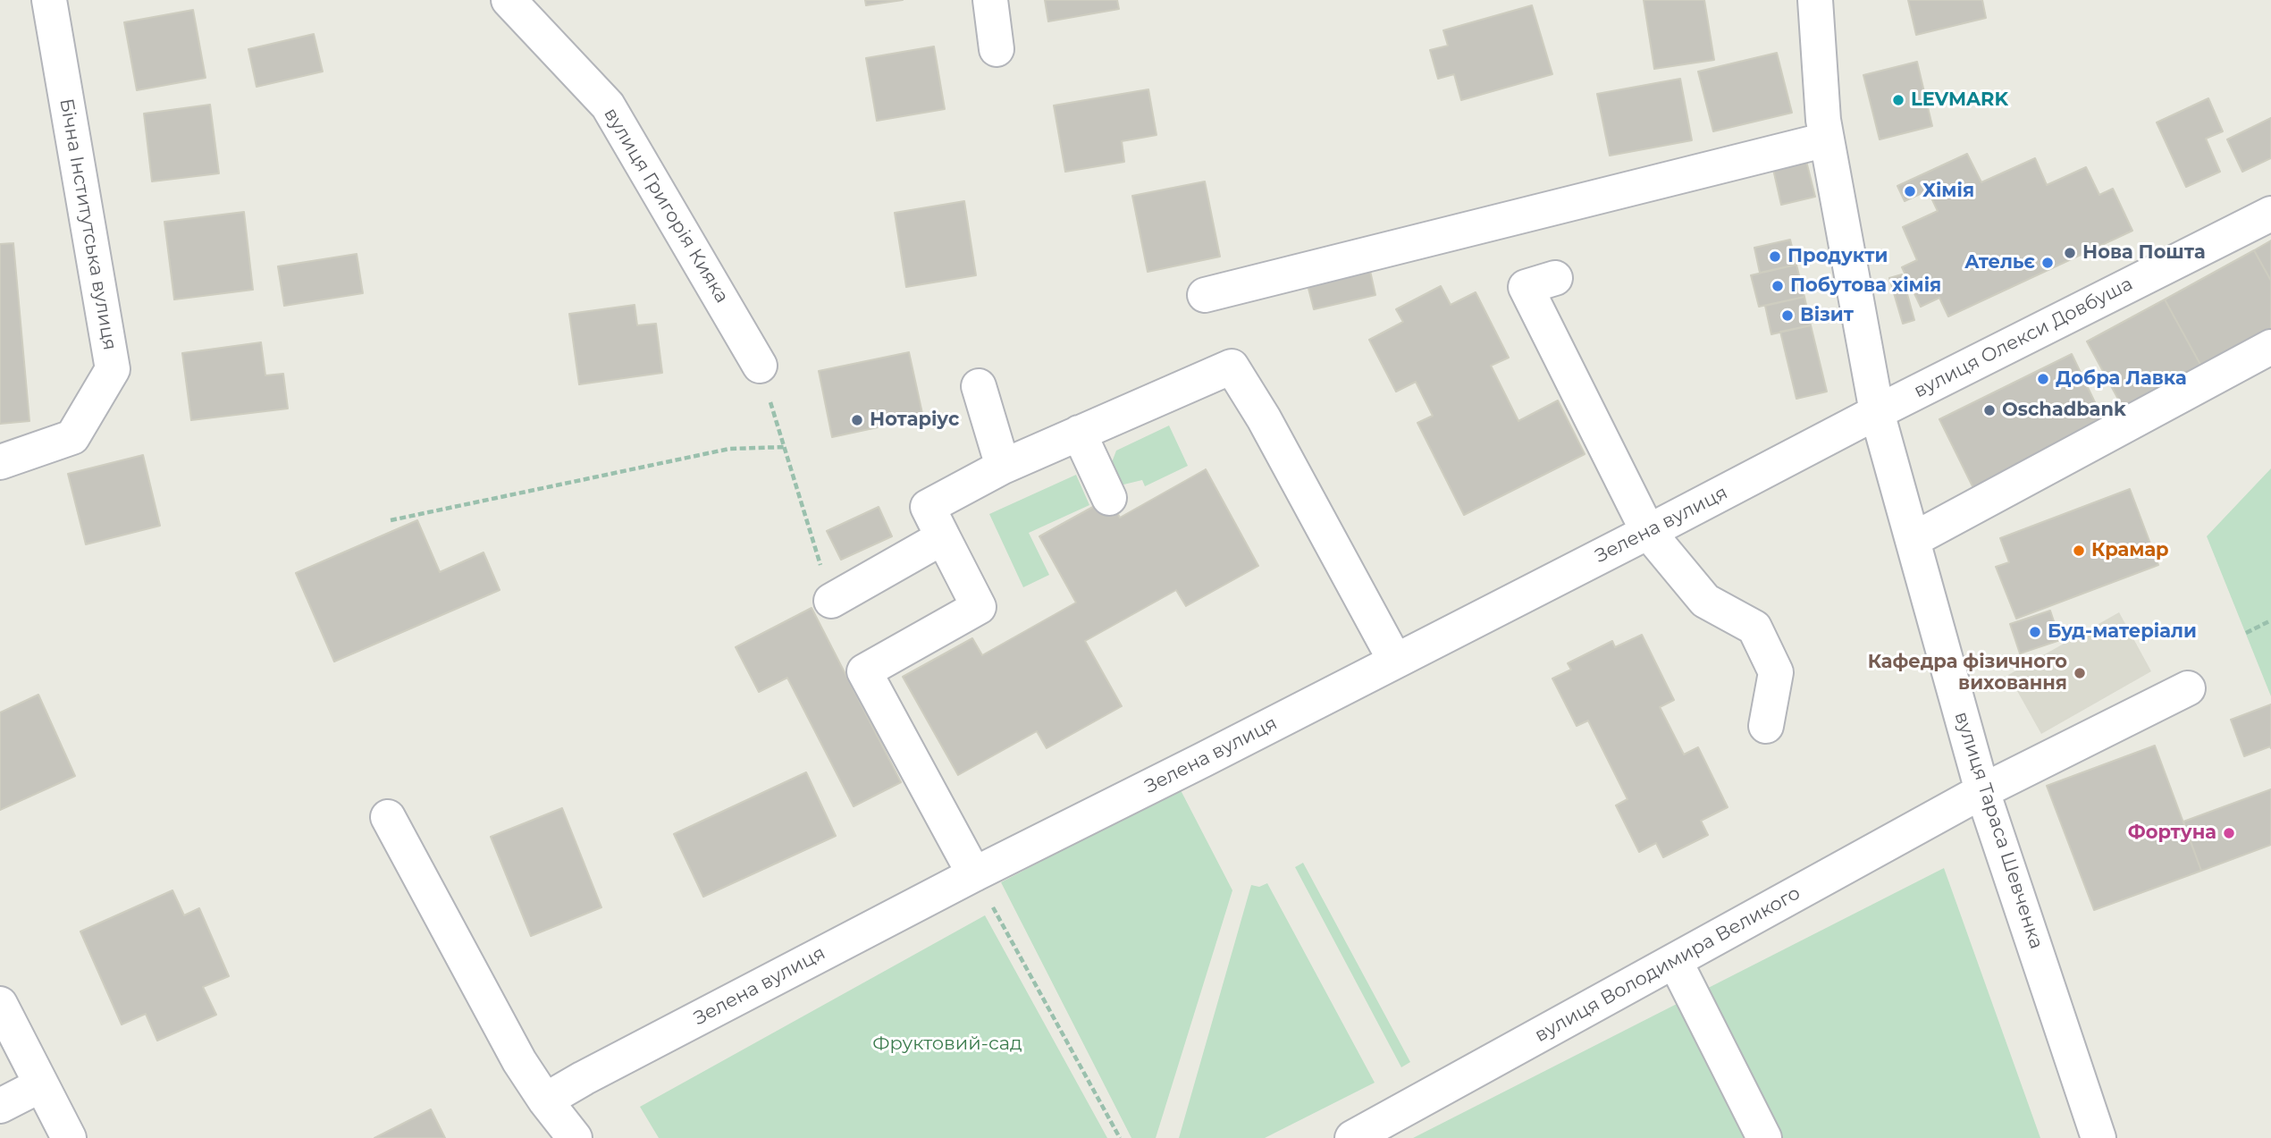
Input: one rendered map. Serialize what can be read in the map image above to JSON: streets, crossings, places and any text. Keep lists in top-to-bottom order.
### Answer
{
  "streets": {
    "street": [
      "вулиця Григорія Кияка",
      "Бічна Інститутська вулиця",
      "вулиця Олекси Довбуша",
      "Зелена вулиця",
      "вулиця Тараса Шевченка",
      "вулиця Володимира Великого"
    ]
  },
  "crossings": [
    ["вулиця Олекси Довбуша", "Зелена вулиця"],
    ["вулиця Олекси Довбуша", "вулиця Тараса Шевченка"],
    ["Зелена вулиця", "вулиця Тараса Шевченка"],
    ["вулиця Тараса Шевченка", "вулиця Володимира Великого"]
  ],
  "parks": ["Фруктовий-сад"],
  "places": [
    "LEVMARK",
    "Хімія",
    "Нова Пошта",
    "Продукти",
    "Ательє",
    "Побутова хімія",
    "Візит",
    "Добра Лавка",
    "Oschadbank",
    "Нотаріус",
    "Крамар",
    "Буд-матеріали",
    "Кафедра фізичного виховання",
    "Фортуна"
  ]
}
